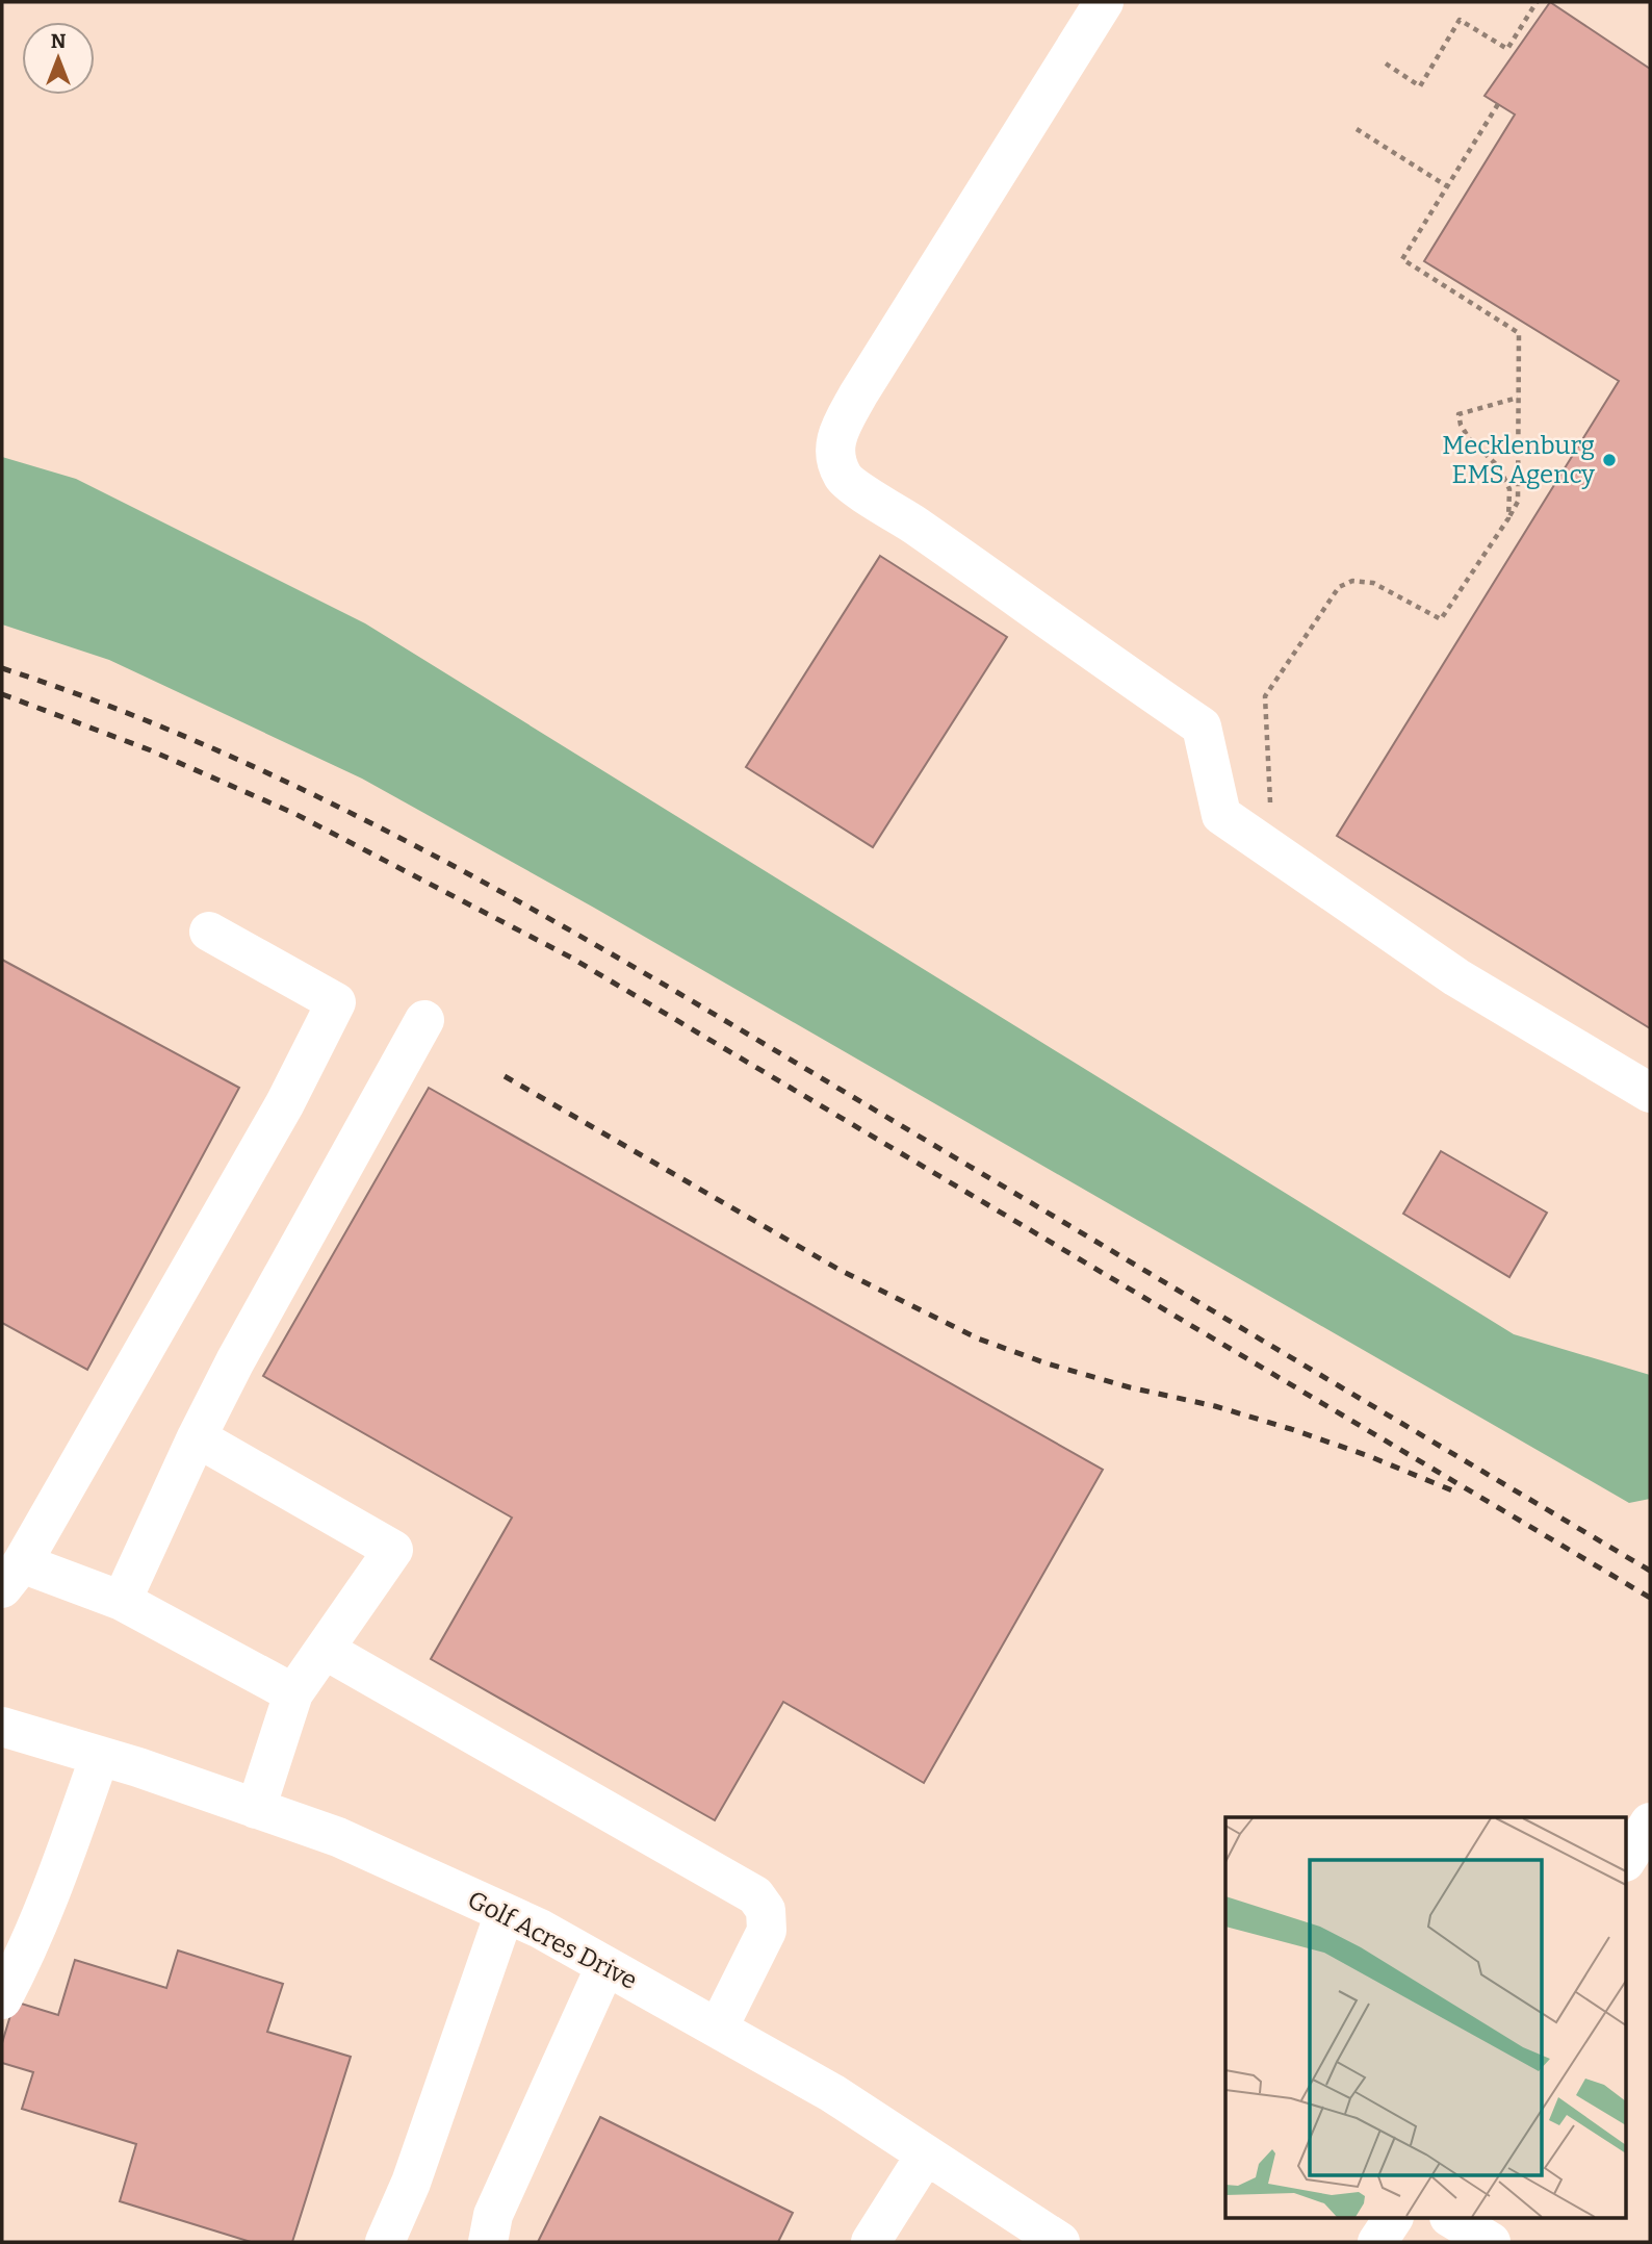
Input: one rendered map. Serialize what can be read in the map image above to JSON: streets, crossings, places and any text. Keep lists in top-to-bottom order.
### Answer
{
  "streets": {
    "street": ["Golf Acres Drive"]
  },
  "places": ["Mecklenburg EMS Agency"],
  "north": "top"
}
